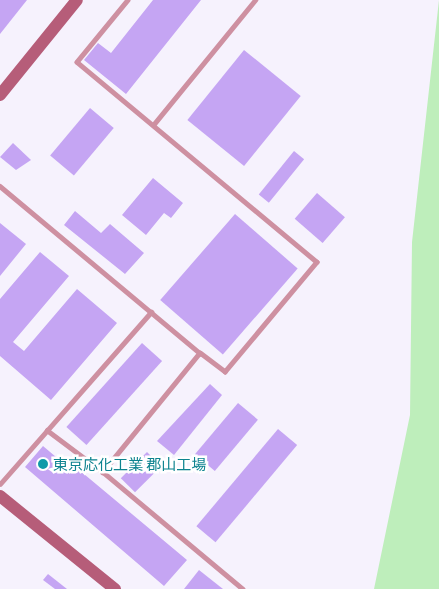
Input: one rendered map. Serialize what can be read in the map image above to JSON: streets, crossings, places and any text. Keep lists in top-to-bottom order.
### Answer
{
  "places": ["東京応化工業 郡山工場"]
}
